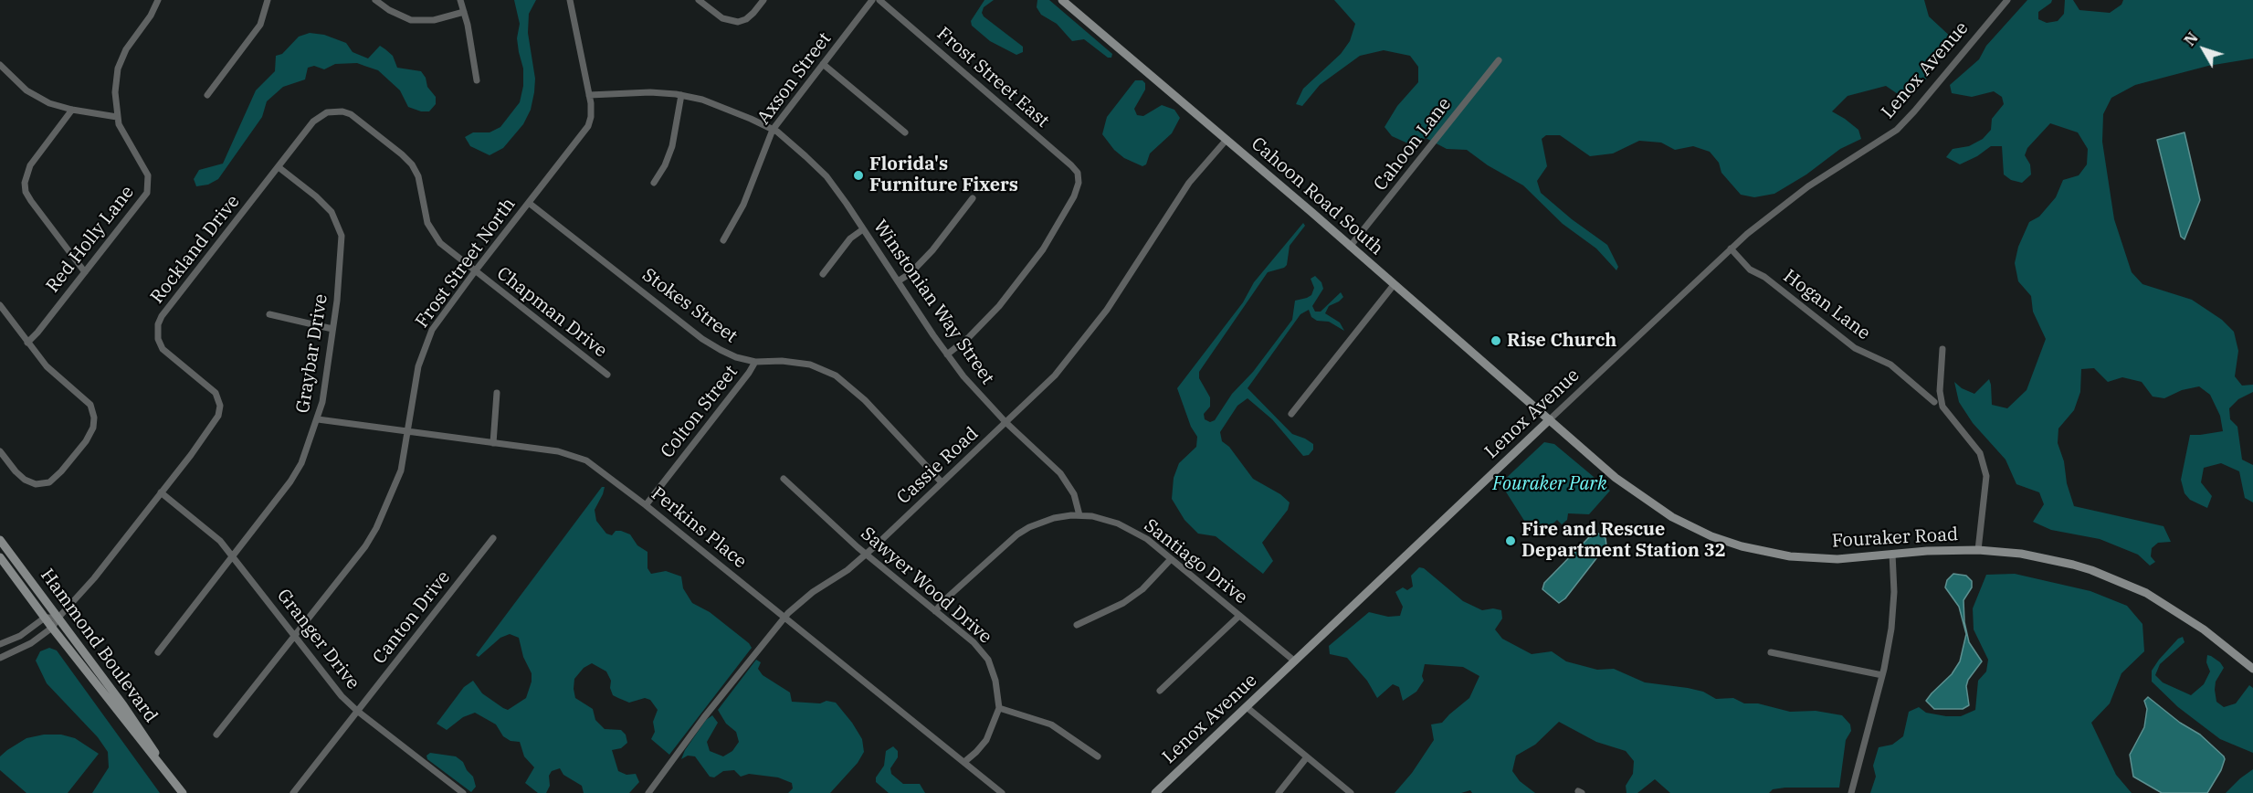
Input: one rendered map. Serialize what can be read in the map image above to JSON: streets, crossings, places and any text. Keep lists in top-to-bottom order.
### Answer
{
  "streets": {
    "main road": [
      "Lenox Avenue",
      "Cahoon Road South",
      "Fouraker Road",
      "Hammond Boulevard"
    ],
    "street": [
      "Frost Street East",
      "Axson Street",
      "Cahoon Lane",
      "Red Holly Lane",
      "Rockland Drive",
      "Frost Street North",
      "Winstonian Way Street",
      "Hogan Lane",
      "Stokes Street",
      "Chapman Drive",
      "Graybar Drive",
      "Colton Street",
      "Cassie Road",
      "Perkins Place",
      "Santiago Drive",
      "Sawyer Wood Drive",
      "Canton Drive",
      "Granger Drive"
    ]
  },
  "crossings": [
    ["Lenox Avenue", "Cahoon Road South"],
    ["Lenox Avenue", "Hogan Lane"],
    ["Lenox Avenue", "Fouraker Road"],
    ["Lenox Avenue", "Santiago Drive"],
    ["Frost Street East", "Winstonian Way Street"],
    ["Axson Street", "Winstonian Way Street"],
    ["Cahoon Lane", "Cahoon Road South"],
    ["Cahoon Road South", "Cassie Road"],
    ["Cahoon Road South", "Fouraker Road"],
    ["Rockland Drive", "Chapman Drive"],
    ["Rockland Drive", "Graybar Drive"],
    ["Rockland Drive", "Granger Drive"],
    ["Rockland Drive", "Hammond Boulevard"],
    ["Frost Street North", "Winstonian Way Street"],
    ["Frost Street North", "Stokes Street"],
    ["Frost Street North", "Chapman Drive"],
    ["Frost Street North", "Perkins Place"],
    ["Frost Street North", "Granger Drive"],
    ["Winstonian Way Street", "Cassie Road"],
    ["Winstonian Way Street", "Santiago Drive"],
    ["Stokes Street", "Colton Street"],
    ["Stokes Street", "Cassie Road"],
    ["Graybar Drive", "Perkins Place"],
    ["Graybar Drive", "Granger Drive"],
    ["Colton Street", "Perkins Place"],
    ["Cassie Road", "Perkins Place"],
    ["Cassie Road", "Sawyer Wood Drive"],
    ["Perkins Place", "Sawyer Wood Drive"],
    ["Santiago Drive", "Sawyer Wood Drive"],
    ["Canton Drive", "Granger Drive"]
  ],
  "parks": ["Fouraker Park"],
  "places": ["Florida's Furniture Fixers", "Rise Church", "Fire and Rescue Department Station 32"],
  "north": "top left"
}
